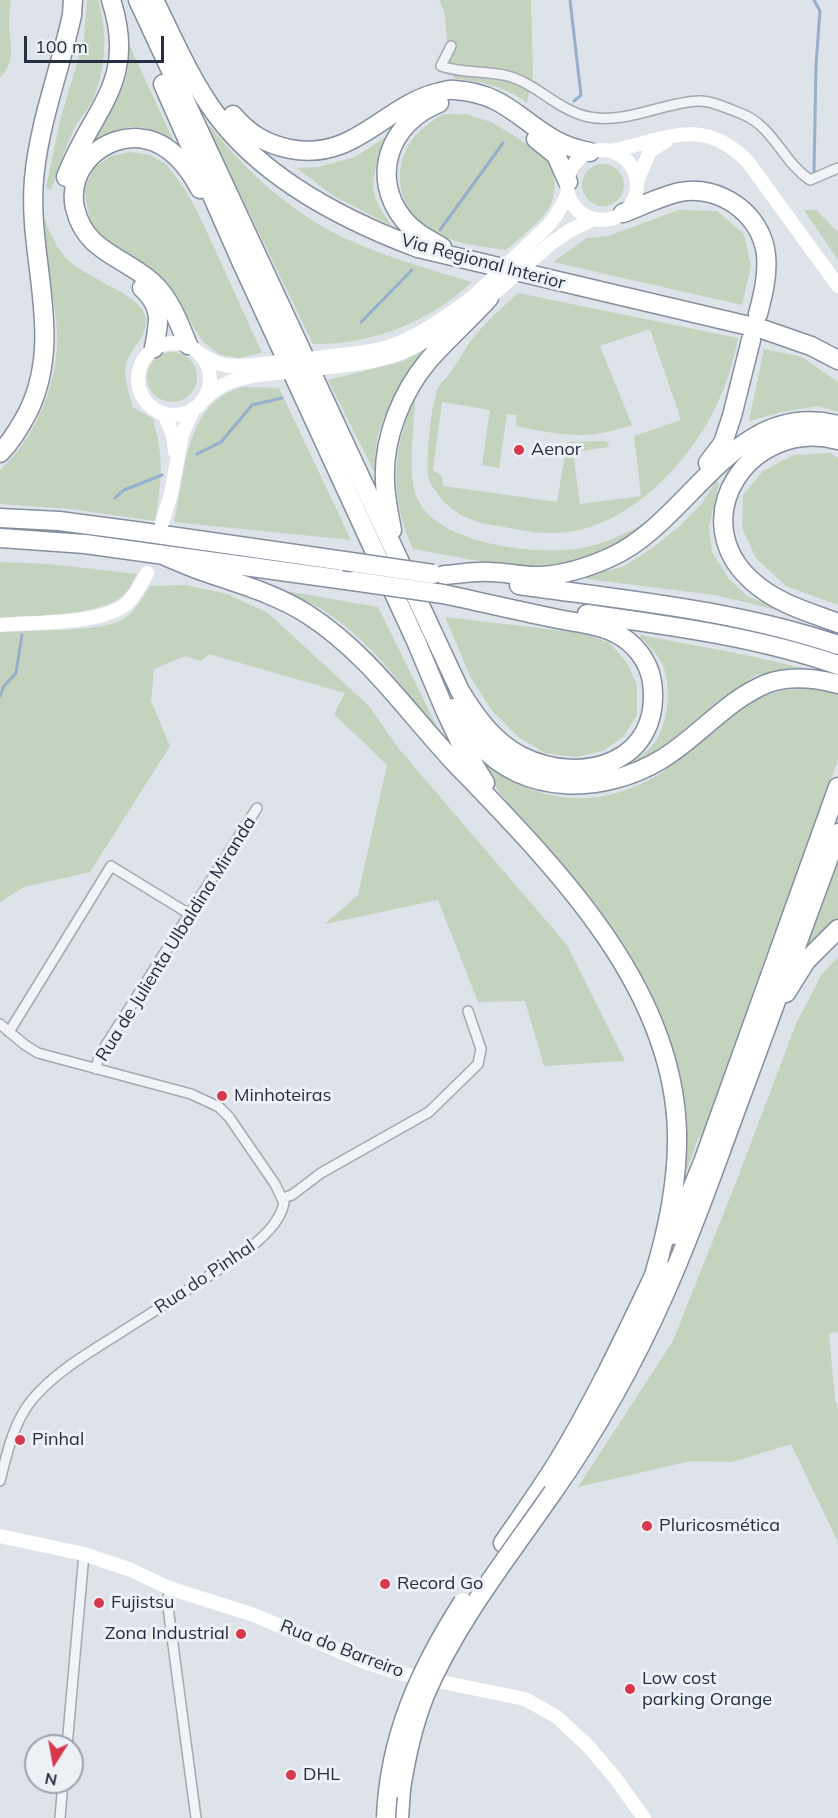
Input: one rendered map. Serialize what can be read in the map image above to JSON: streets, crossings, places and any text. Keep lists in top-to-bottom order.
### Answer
{
  "streets": {
    "highway": ["Via Regional Interior"],
    "main road": ["Rua do Barreiro"],
    "street": ["Rua de Julienta Ulbaldina Miranda", "Rua do Pinhal"]
  },
  "places": [
    "Aenor",
    "Minhoteiras",
    "Pinhal",
    "Pluricosmética",
    "Record Go",
    "Fujistsu",
    "Zona Industrial",
    "Low cost parking Orange",
    "DHL"
  ],
  "scale_bar": "100 m",
  "north": "bottom"
}
